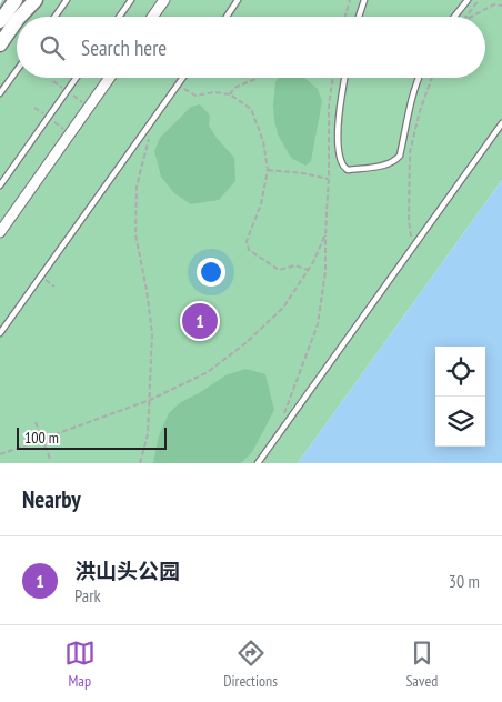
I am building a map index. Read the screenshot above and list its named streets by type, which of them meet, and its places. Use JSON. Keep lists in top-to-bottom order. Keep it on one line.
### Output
{"scale_bar":"100 m","page":{"search":"Search here","pins":"1","scale":"100 m","heading":"Nearby","list":[{"mark":"1","name":"洪山头公园","note":"Park","value":"30 m"}],"nav":["Map","Directions","Saved"]}}
